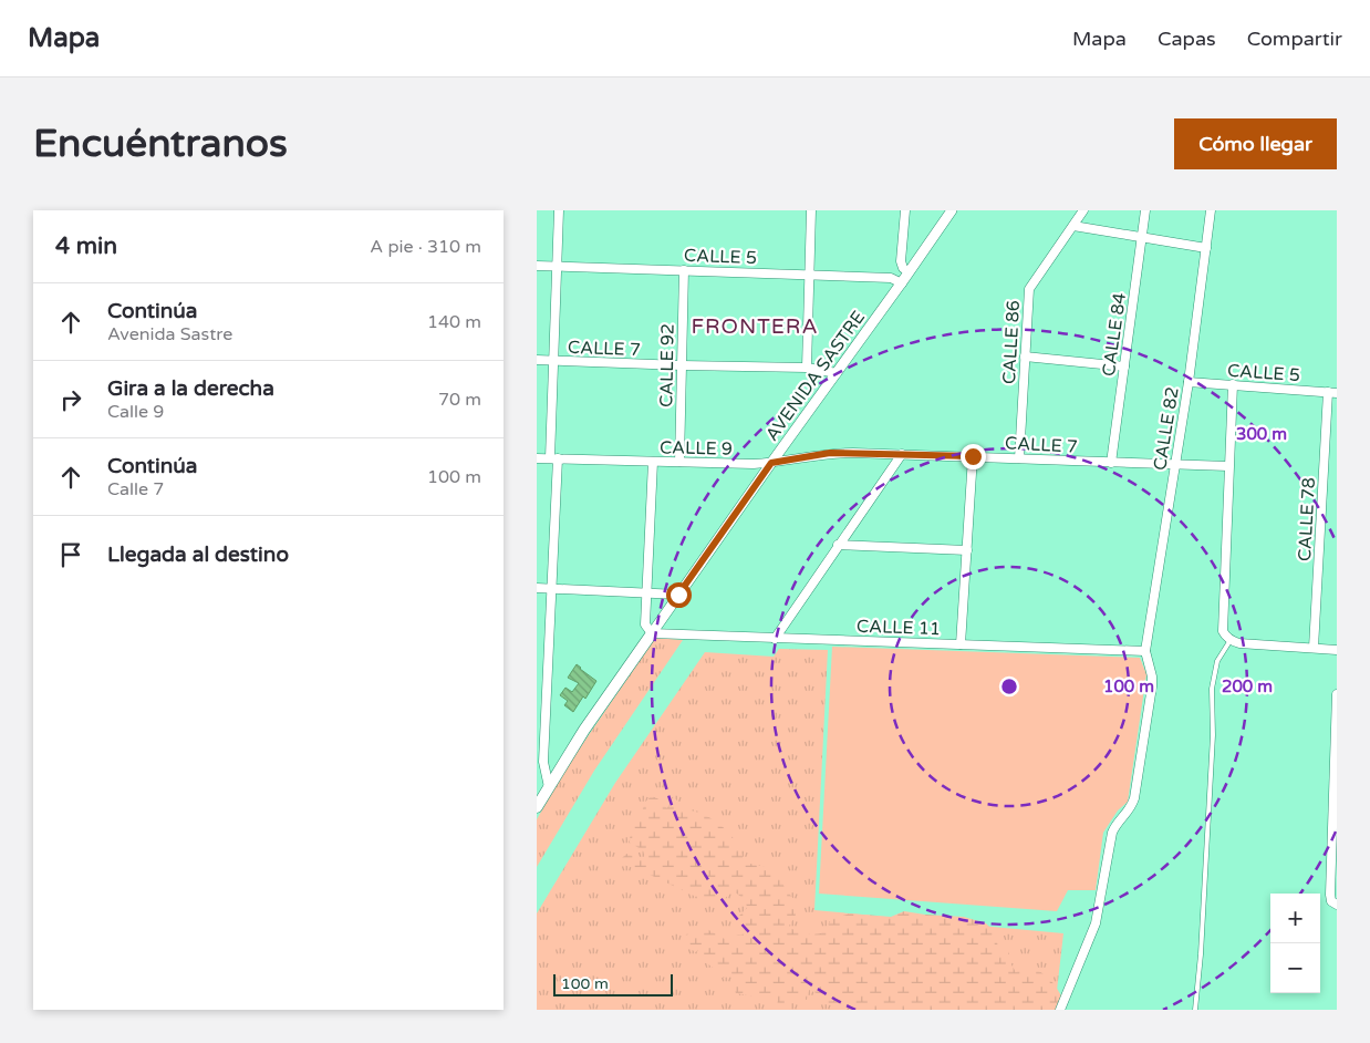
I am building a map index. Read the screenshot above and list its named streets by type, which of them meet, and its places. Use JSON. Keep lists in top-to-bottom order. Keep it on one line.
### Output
{"streets":{"main road":["AVENIDA SASTRE"],"street":["CALLE 5","CALLE 84","CALLE 86","CALLE 7","CALLE 92","CALLE 82","CALLE 9","CALLE 78","CALLE 11"]},"crossings":[["CALLE 5","CALLE 92"],["CALLE 5","AVENIDA SASTRE"],["CALLE 5","CALLE 82"],["CALLE 5","CALLE 78"],["CALLE 84","CALLE 7"],["CALLE 86","CALLE 7"],["CALLE 7","CALLE 92"],["CALLE 7","AVENIDA SASTRE"],["CALLE 7","CALLE 82"],["CALLE 7","CALLE 9"],["CALLE 92","CALLE 9"],["AVENIDA SASTRE","CALLE 9"],["AVENIDA SASTRE","CALLE 11"],["CALLE 82","CALLE 11"]],"districts":["FRONTERA"],"scale_bar":"100 m","page":{"header":"Mapa","nav":["Mapa","Capas","Compartir"],"buttons":"Cómo llegar","title":"Encuéntranos","heading":["4 min","A pie · 310 m"],"list":[["Continúa","Avenida Sastre","140 m"],["Gira a la derecha","Calle 9","70 m"],["Continúa","Calle 7","100 m"],"Llegada al destino"],"map_buttons":["+","−"],"scale":"100 m"},"rings":["300 m","100 m","200 m"]}
